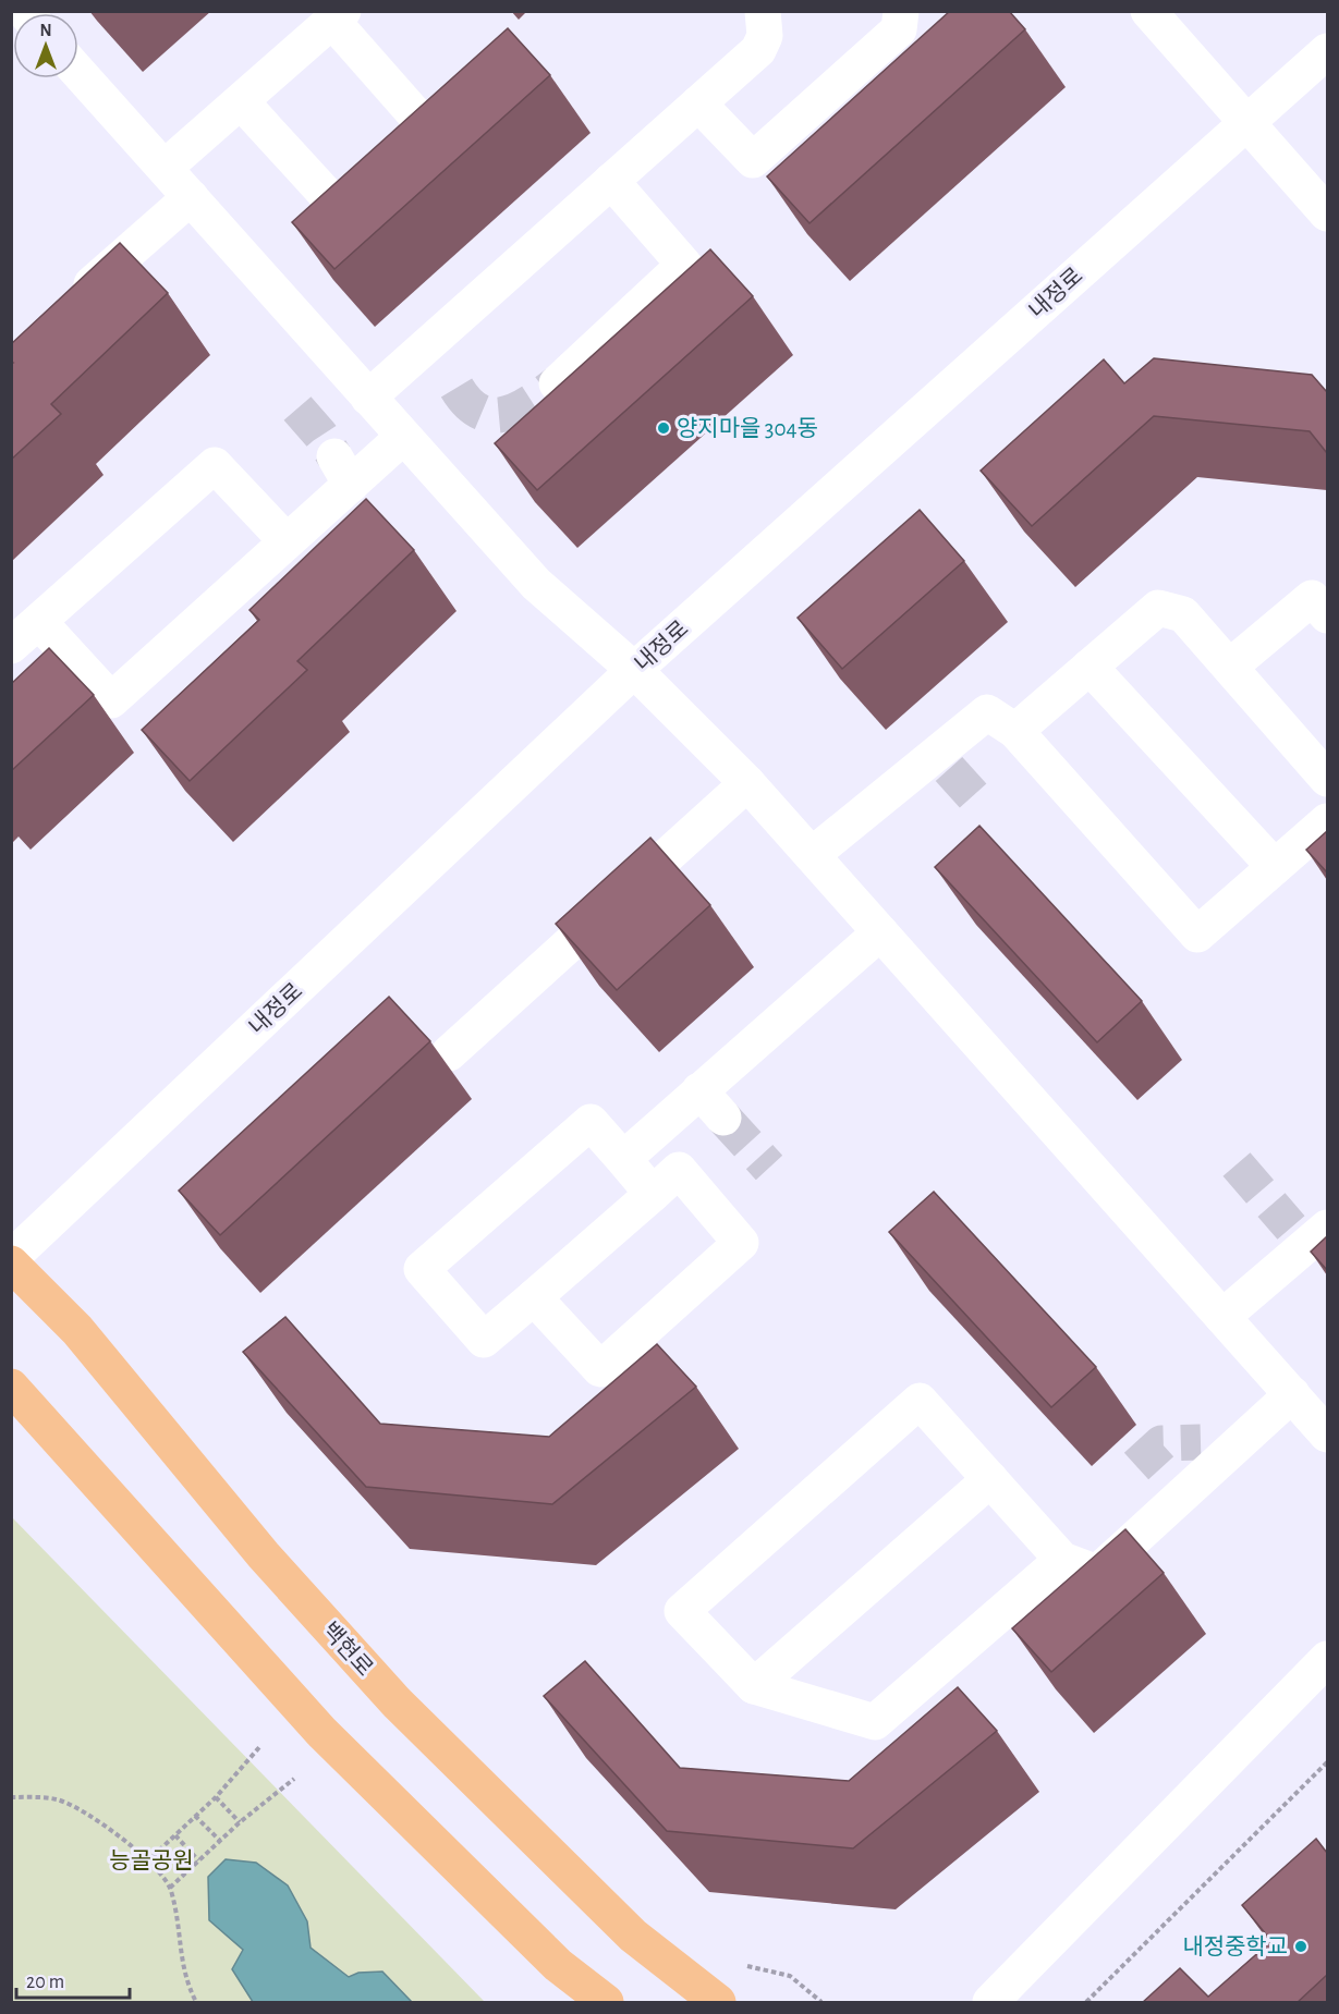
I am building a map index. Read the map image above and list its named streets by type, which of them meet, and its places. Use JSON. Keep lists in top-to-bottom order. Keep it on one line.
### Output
{"streets":{"main road":["백현로"],"street":["내정로"]},"parks":["능골공원"],"places":["양지마을 304동","내정중학교"],"scale_bar":"20 m","north":"top"}
